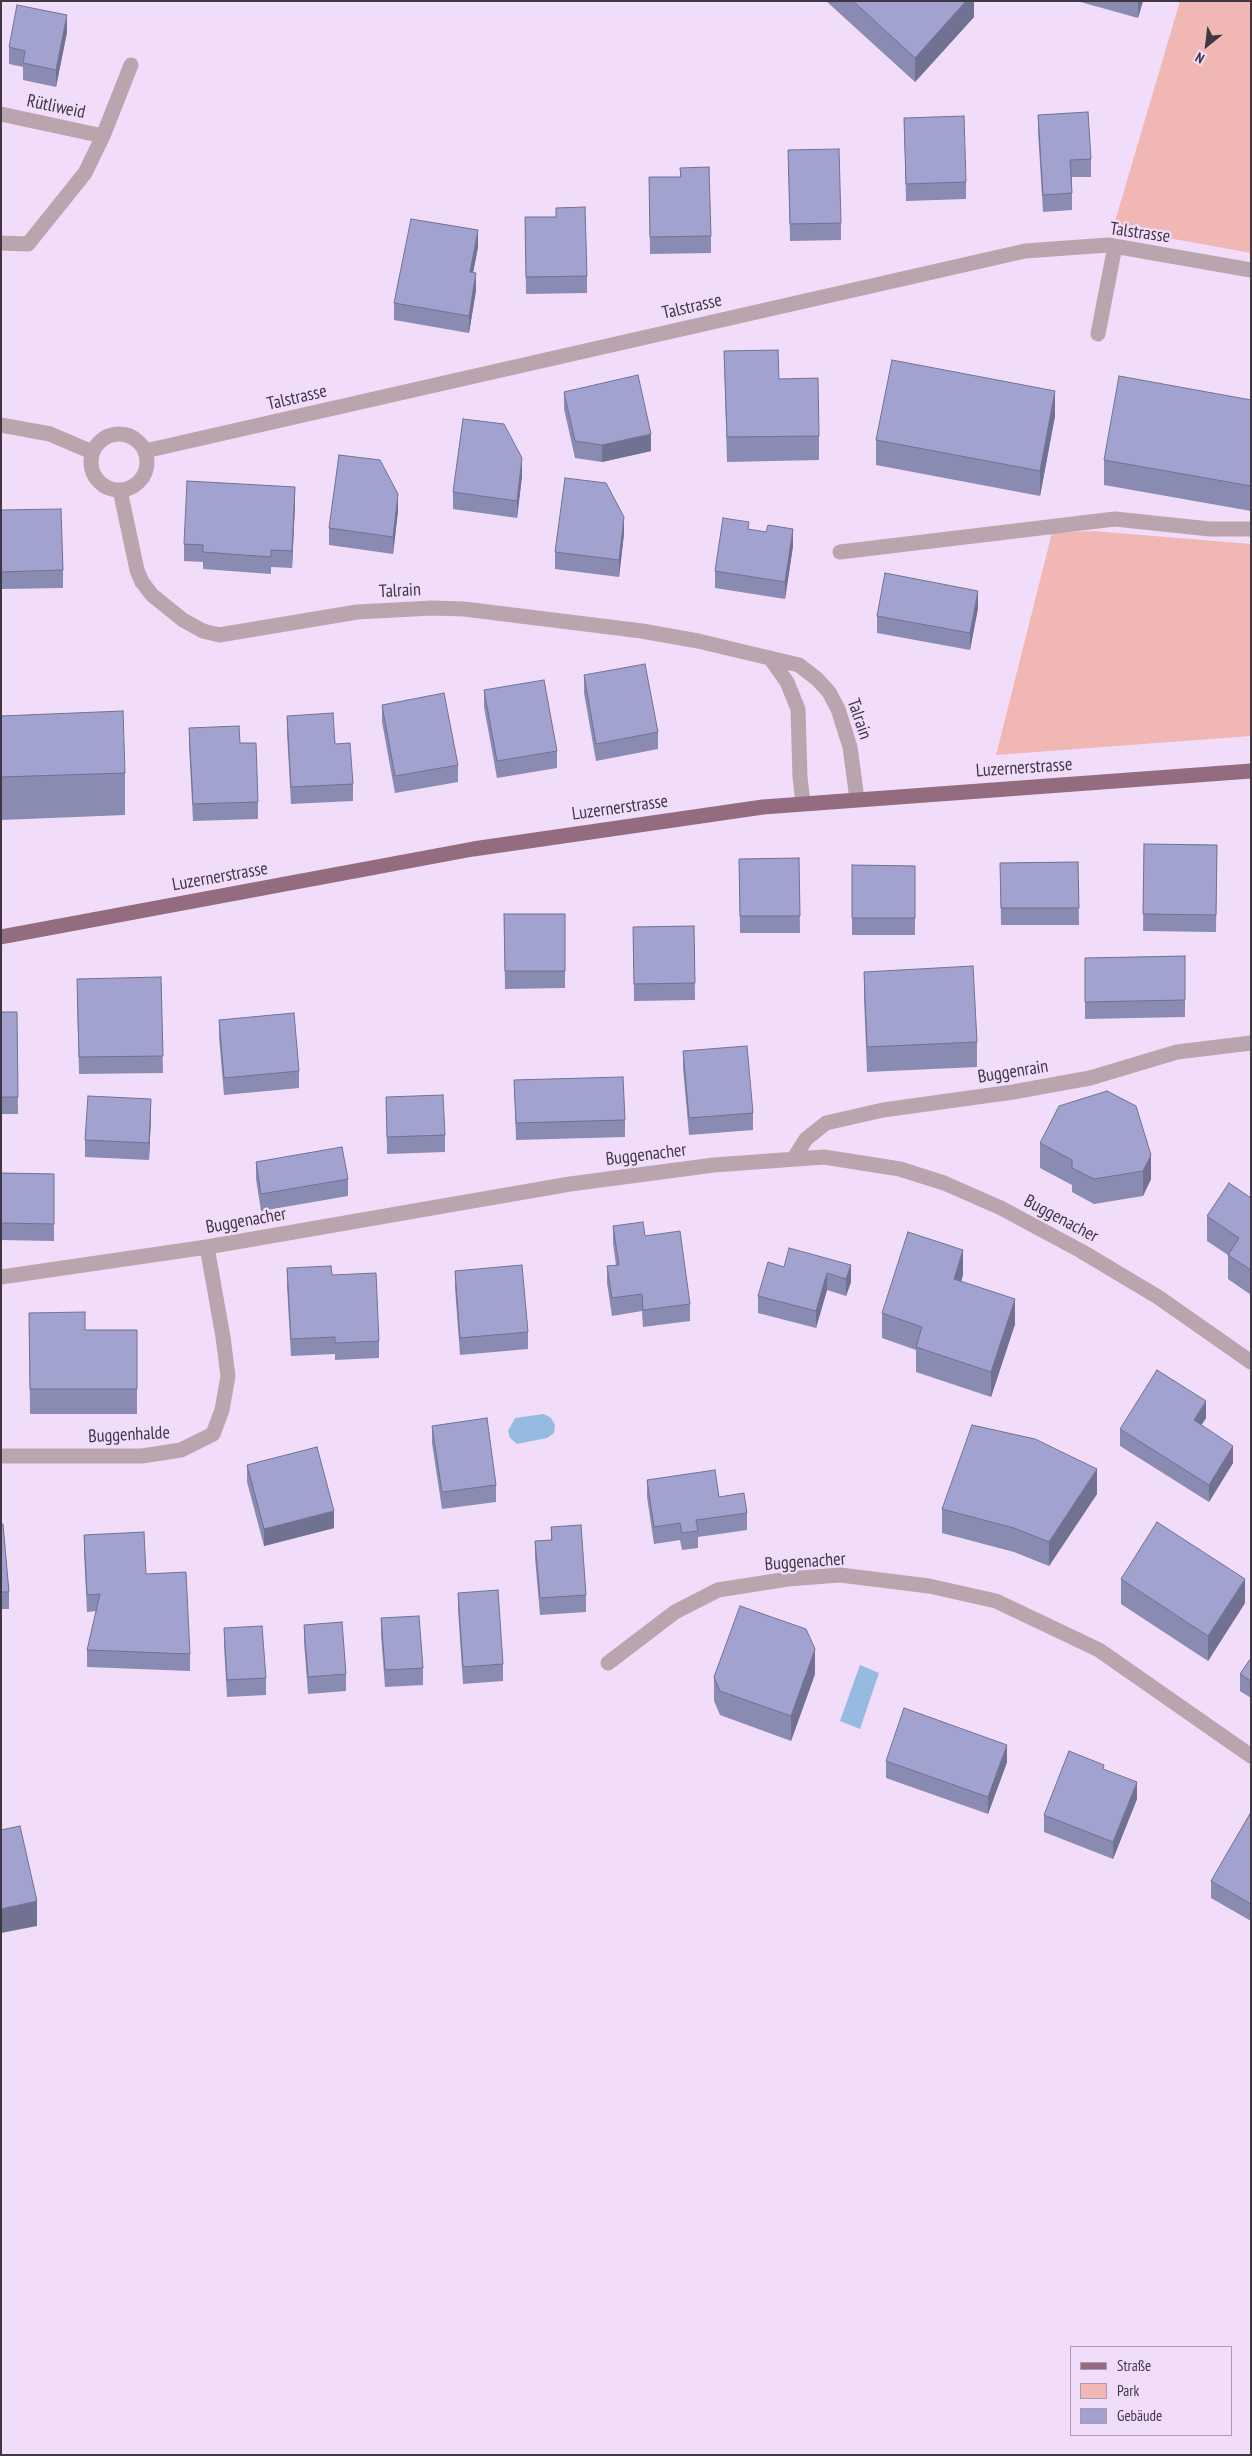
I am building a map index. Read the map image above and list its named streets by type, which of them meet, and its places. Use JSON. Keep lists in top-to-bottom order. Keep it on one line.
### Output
{"streets":{"main road":["Luzernerstrasse"],"street":["Rütliweid","Talstrasse","Talrain","Buggenrain","Buggenacher","Buggenhalde"]},"crossings":[["Talstrasse","Talrain"],["Talrain","Luzernerstrasse"],["Buggenrain","Buggenacher"],["Buggenacher","Buggenhalde"]],"legend":["Straße","Park","Gebäude"],"north":"bottom left"}
